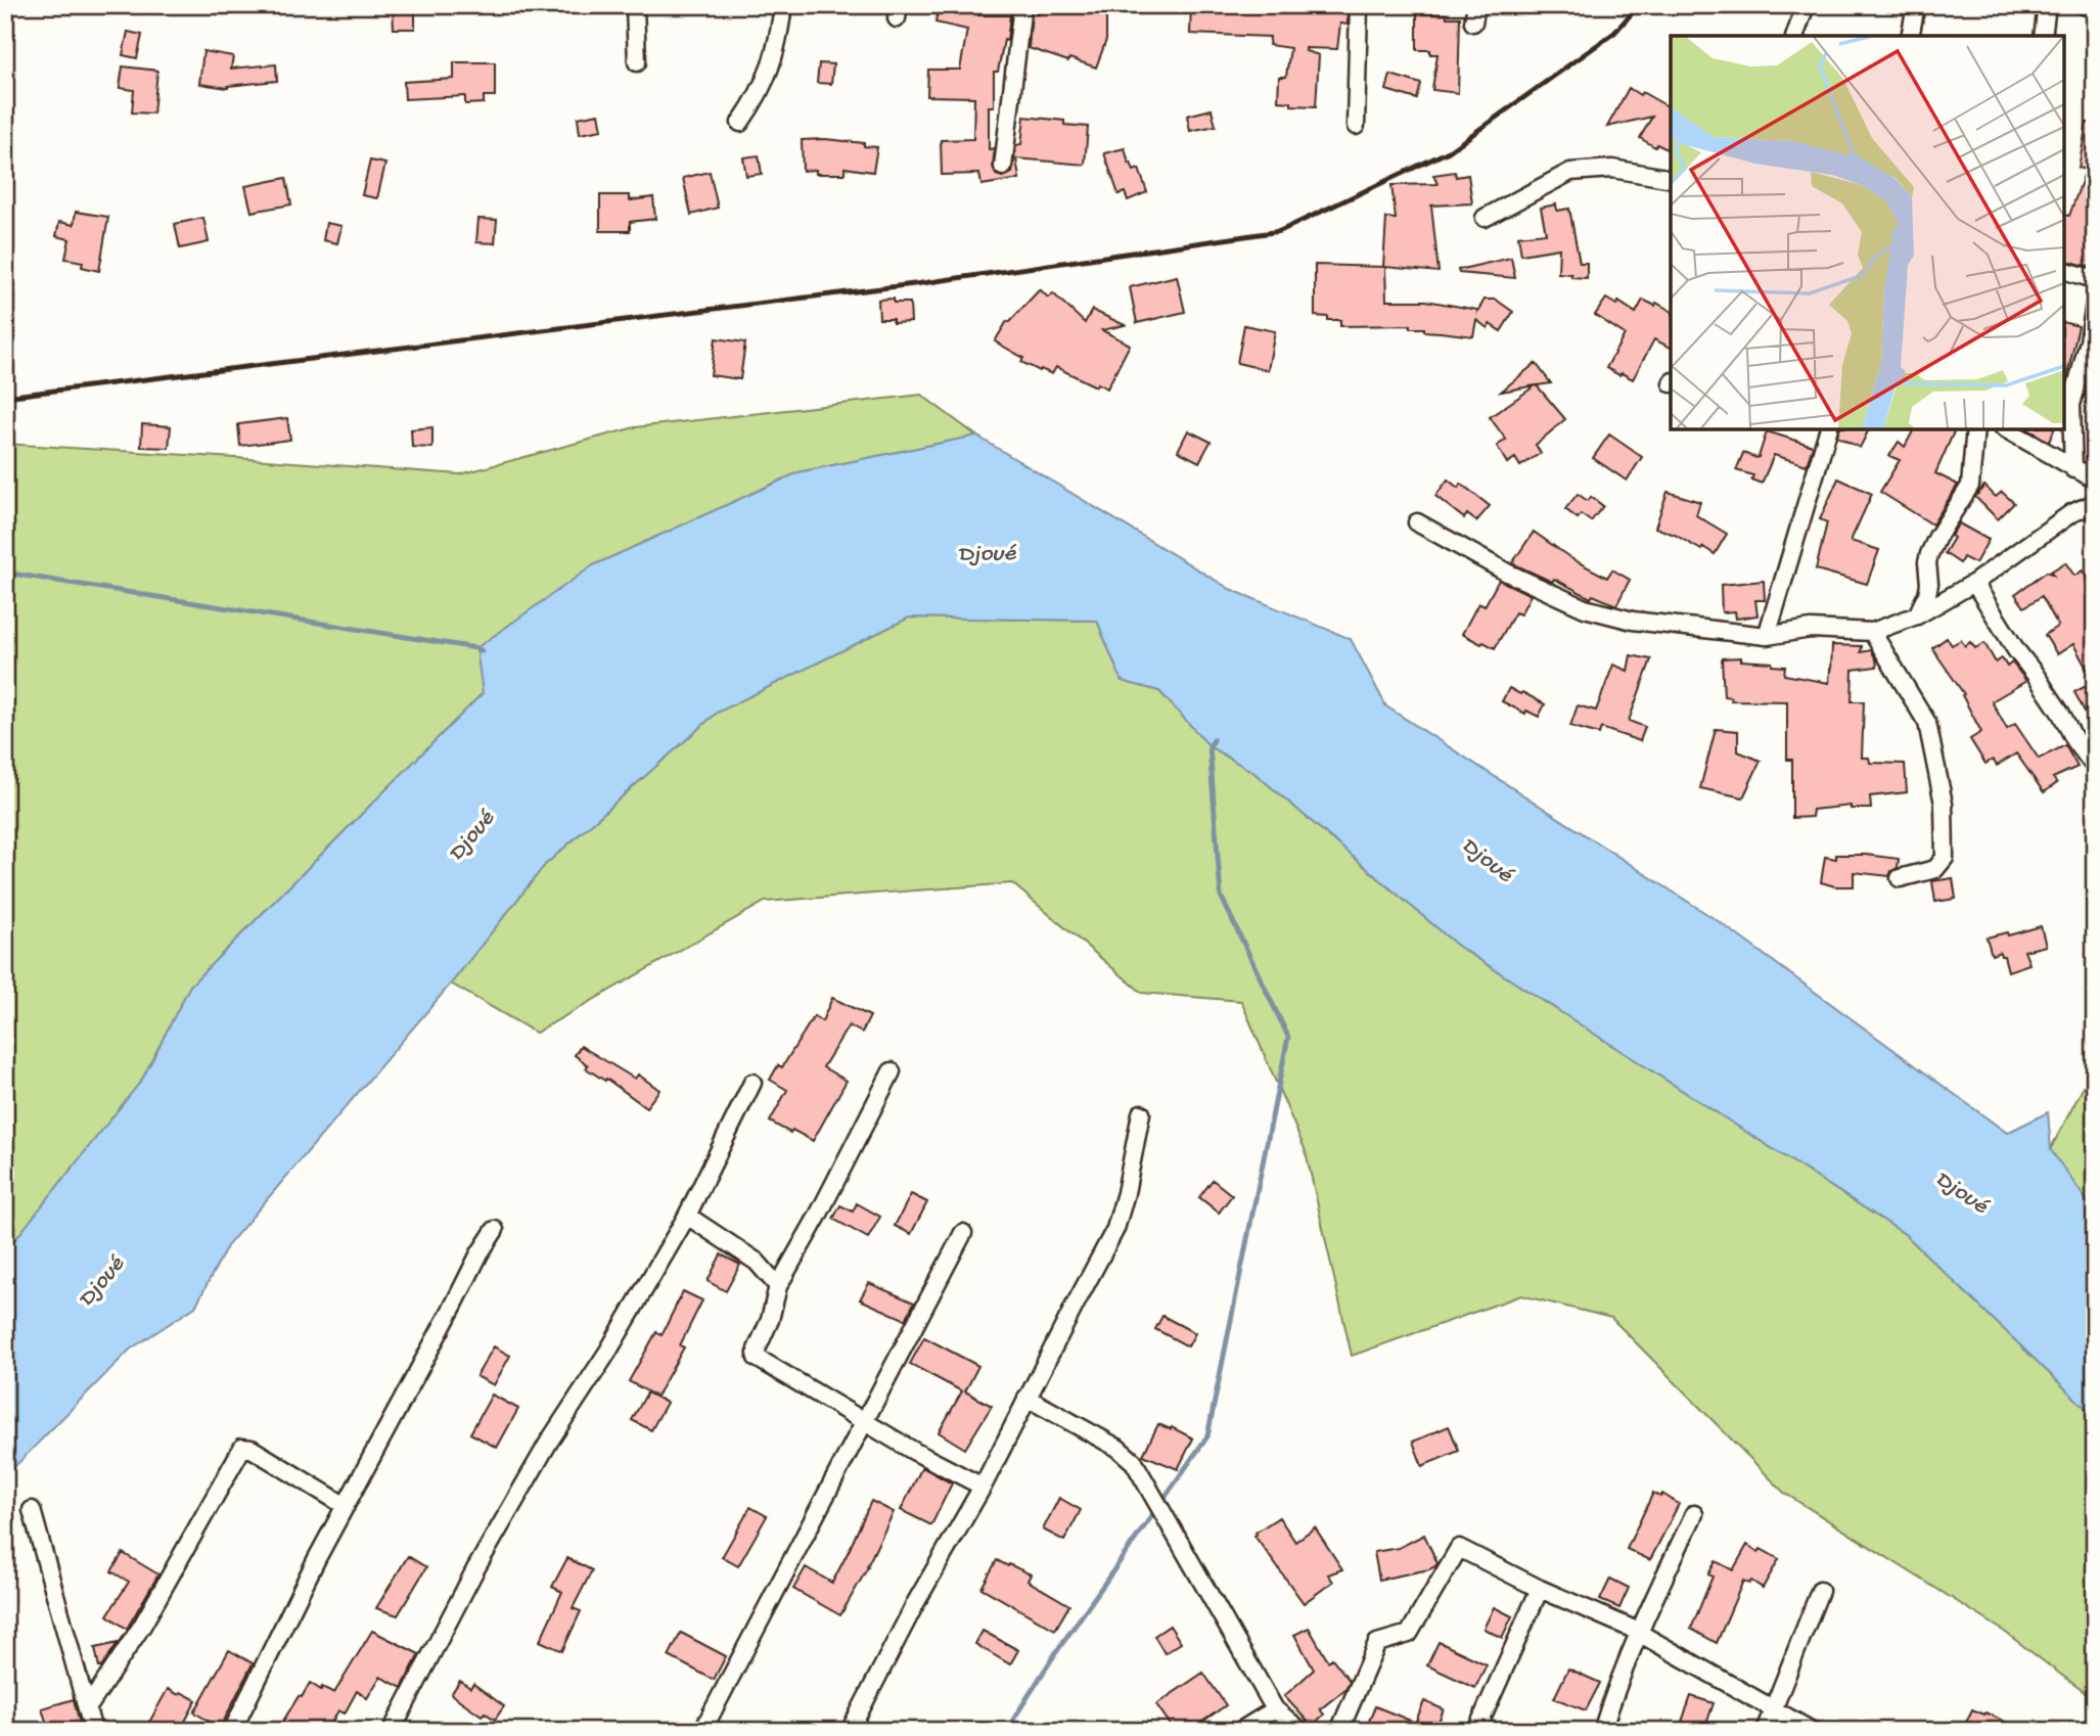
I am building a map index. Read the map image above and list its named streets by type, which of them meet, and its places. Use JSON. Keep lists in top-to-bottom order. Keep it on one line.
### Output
{"water":["Djoué"]}
